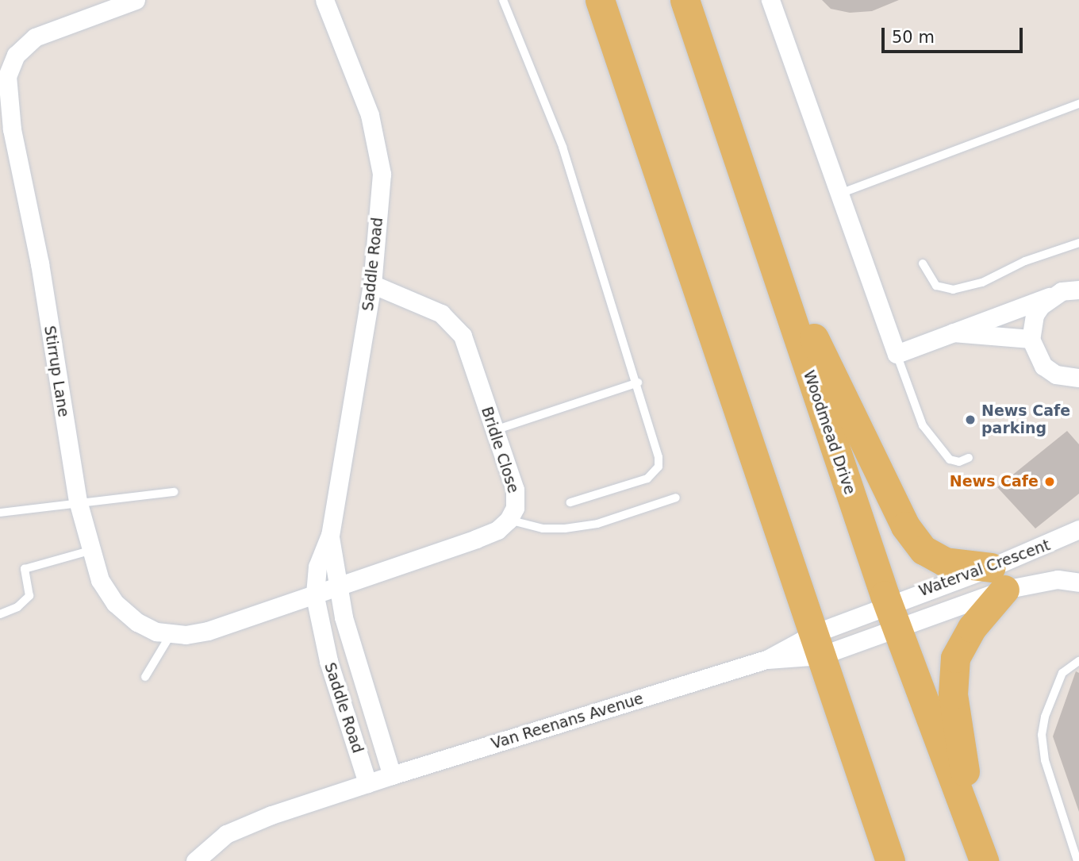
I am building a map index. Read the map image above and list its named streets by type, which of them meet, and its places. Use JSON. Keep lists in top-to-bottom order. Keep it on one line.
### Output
{"streets":{"main road":["Woodmead Drive"],"street":["Saddle Road","Stirrup Lane","Bridle Close","Waterval Crescent","Van Reenans Avenue"]},"crossings":[["Saddle Road","Stirrup Lane"],["Saddle Road","Bridle Close"],["Saddle Road","Van Reenans Avenue"],["Woodmead Drive","Waterval Crescent"],["Woodmead Drive","Van Reenans Avenue"],["Waterval Crescent","Van Reenans Avenue"]],"places":["News Cafe parking","News Cafe"],"scale_bar":"50 m"}
